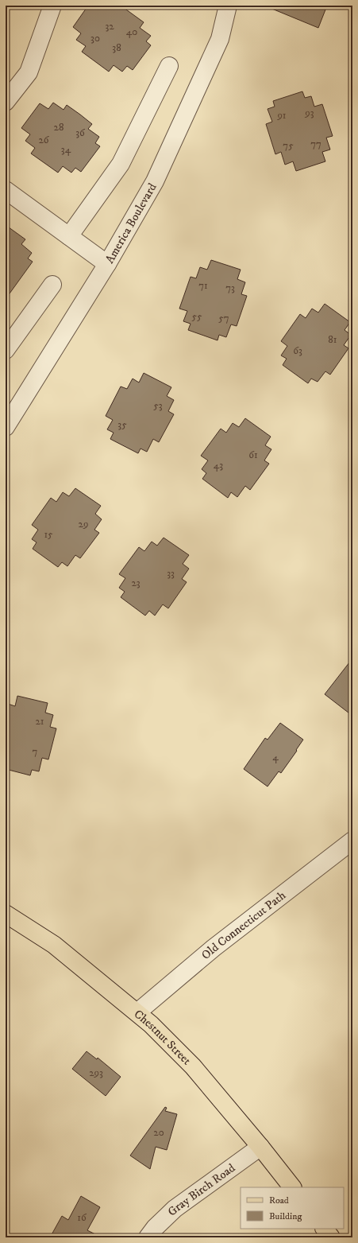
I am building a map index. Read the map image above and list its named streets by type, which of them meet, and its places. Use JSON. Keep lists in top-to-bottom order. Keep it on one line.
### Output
{"streets":{"main road":["Chestnut Street"],"street":["America Boulevard","Old Connecticut Path","Gray Birch Road"]},"crossings":[["Old Connecticut Path","Chestnut Street"],["Chestnut Street","Gray Birch Road"]],"house_numbers":["32","40","30","38","93","91","28","36","26","77","75","34","71","73","55","57","81","63","53","35","61","43","29","15","33","23","21","7","4","293","20","16"],"legend":["Road","Building"]}
